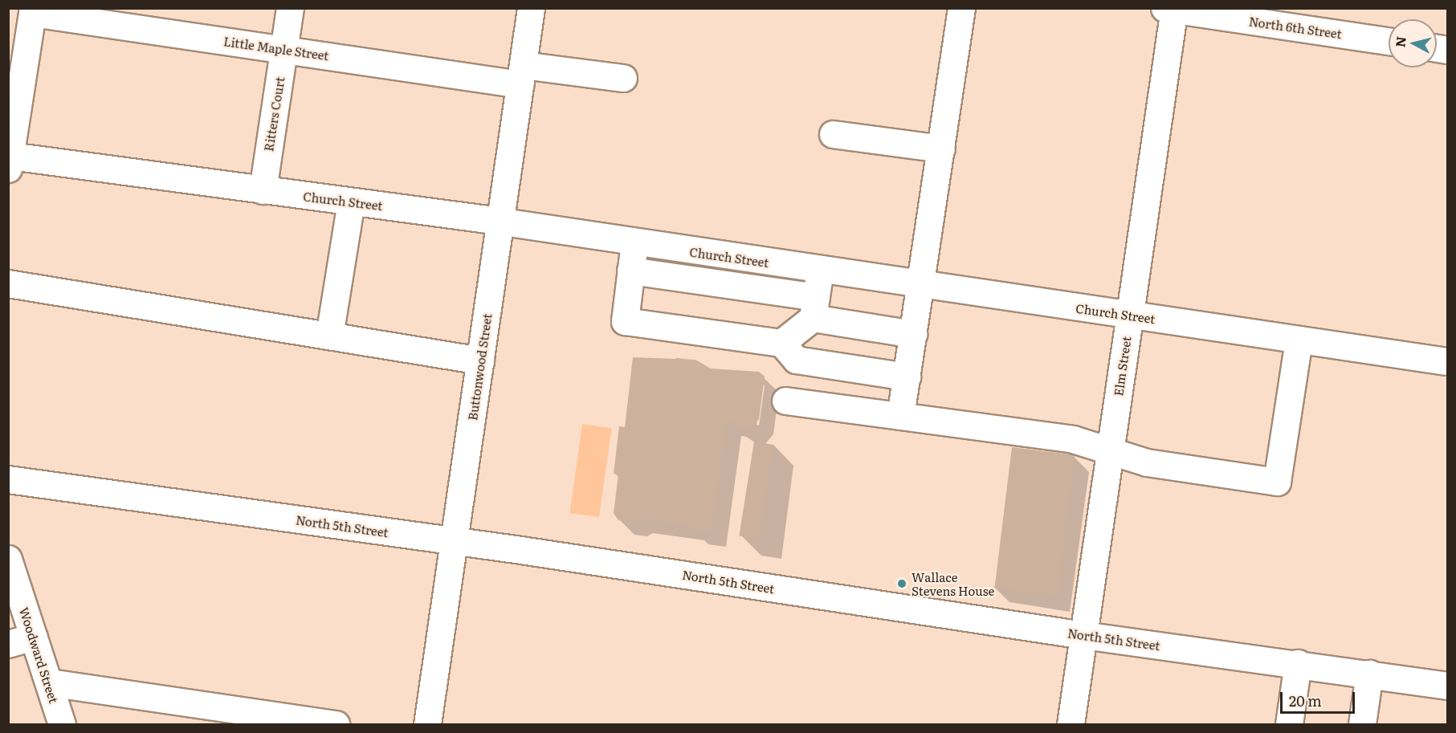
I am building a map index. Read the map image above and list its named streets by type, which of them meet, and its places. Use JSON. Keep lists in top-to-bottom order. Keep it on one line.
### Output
{"streets":{"street":["North 6th Street","Little Maple Street","Ritters Court","Church Street","Elm Street","Buttonwood Street","North 5th Street","Woodward Street"]},"crossings":[["North 6th Street","Elm Street"],["Little Maple Street","Ritters Court"],["Little Maple Street","Buttonwood Street"],["Ritters Court","Church Street"],["Church Street","Elm Street"],["Church Street","Buttonwood Street"],["Elm Street","North 5th Street"],["Buttonwood Street","North 5th Street"]],"places":["Wallace Stevens House"],"scale_bar":"20 m","north":"left"}
